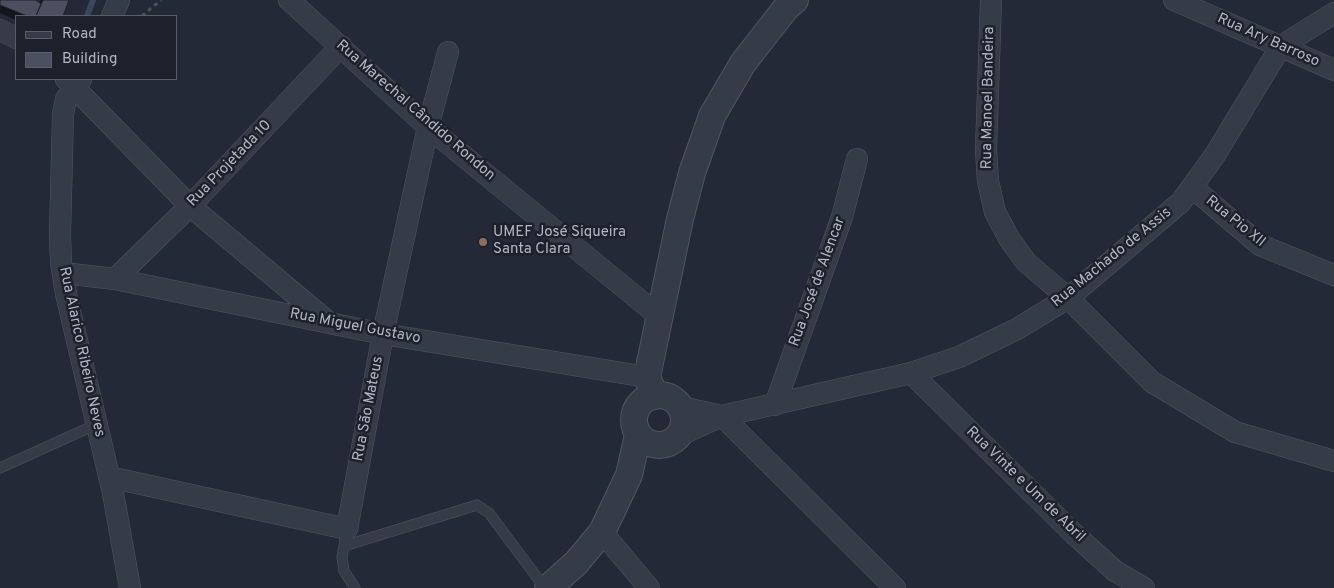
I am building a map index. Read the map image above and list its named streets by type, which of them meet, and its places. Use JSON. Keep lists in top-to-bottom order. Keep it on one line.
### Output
{"streets":{"street":["Rua Ary Barroso","Rua Manoel Bandeira","Rua Marechal Cândido Rondon","Rua Projetada 10","Rua Pio XII","Rua Machado de Assis","Rua José de Alencar","Rua Miguel Gustavo","Rua Alarico Ribeiro Neves","Rua São Mateus","Rua Vinte e Um de Abril"]},"crossings":[["Rua Ary Barroso","Rua Machado de Assis"],["Rua Manoel Bandeira","Rua Machado de Assis"],["Rua Marechal Cândido Rondon","Rua Projetada 10"],["Rua Marechal Cândido Rondon","Rua São Mateus"],["Rua Projetada 10","Rua Miguel Gustavo"],["Rua Pio XII","Rua Machado de Assis"],["Rua Machado de Assis","Rua José de Alencar"],["Rua Machado de Assis","Rua Miguel Gustavo"],["Rua Machado de Assis","Rua Vinte e Um de Abril"],["Rua Miguel Gustavo","Rua Alarico Ribeiro Neves"],["Rua Miguel Gustavo","Rua São Mateus"]],"places":["UMEF José Siqueira Santa Clara"],"legend":["Road","Building"]}
